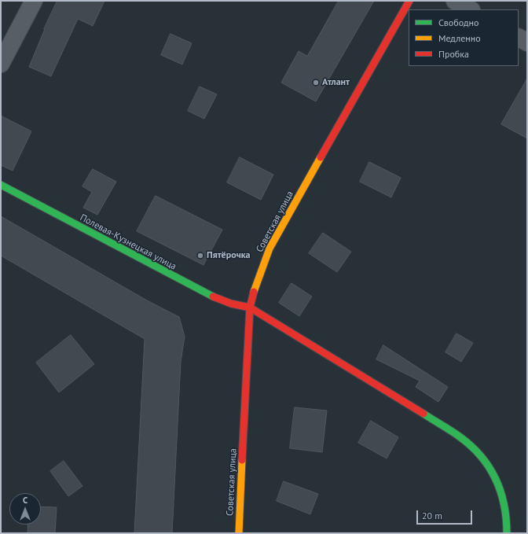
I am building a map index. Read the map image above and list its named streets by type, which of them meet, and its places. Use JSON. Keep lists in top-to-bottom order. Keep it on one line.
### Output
{"streets":{"main road":["Советская улица","Полевая-Кузнецкая улица"]},"crossings":[["Советская улица","Полевая-Кузнецкая улица"]],"places":["Атлант","Пятёрочка"],"legend":["Свободно","Медленно","Пробка"],"scale_bar":"20 m","north":"top"}
